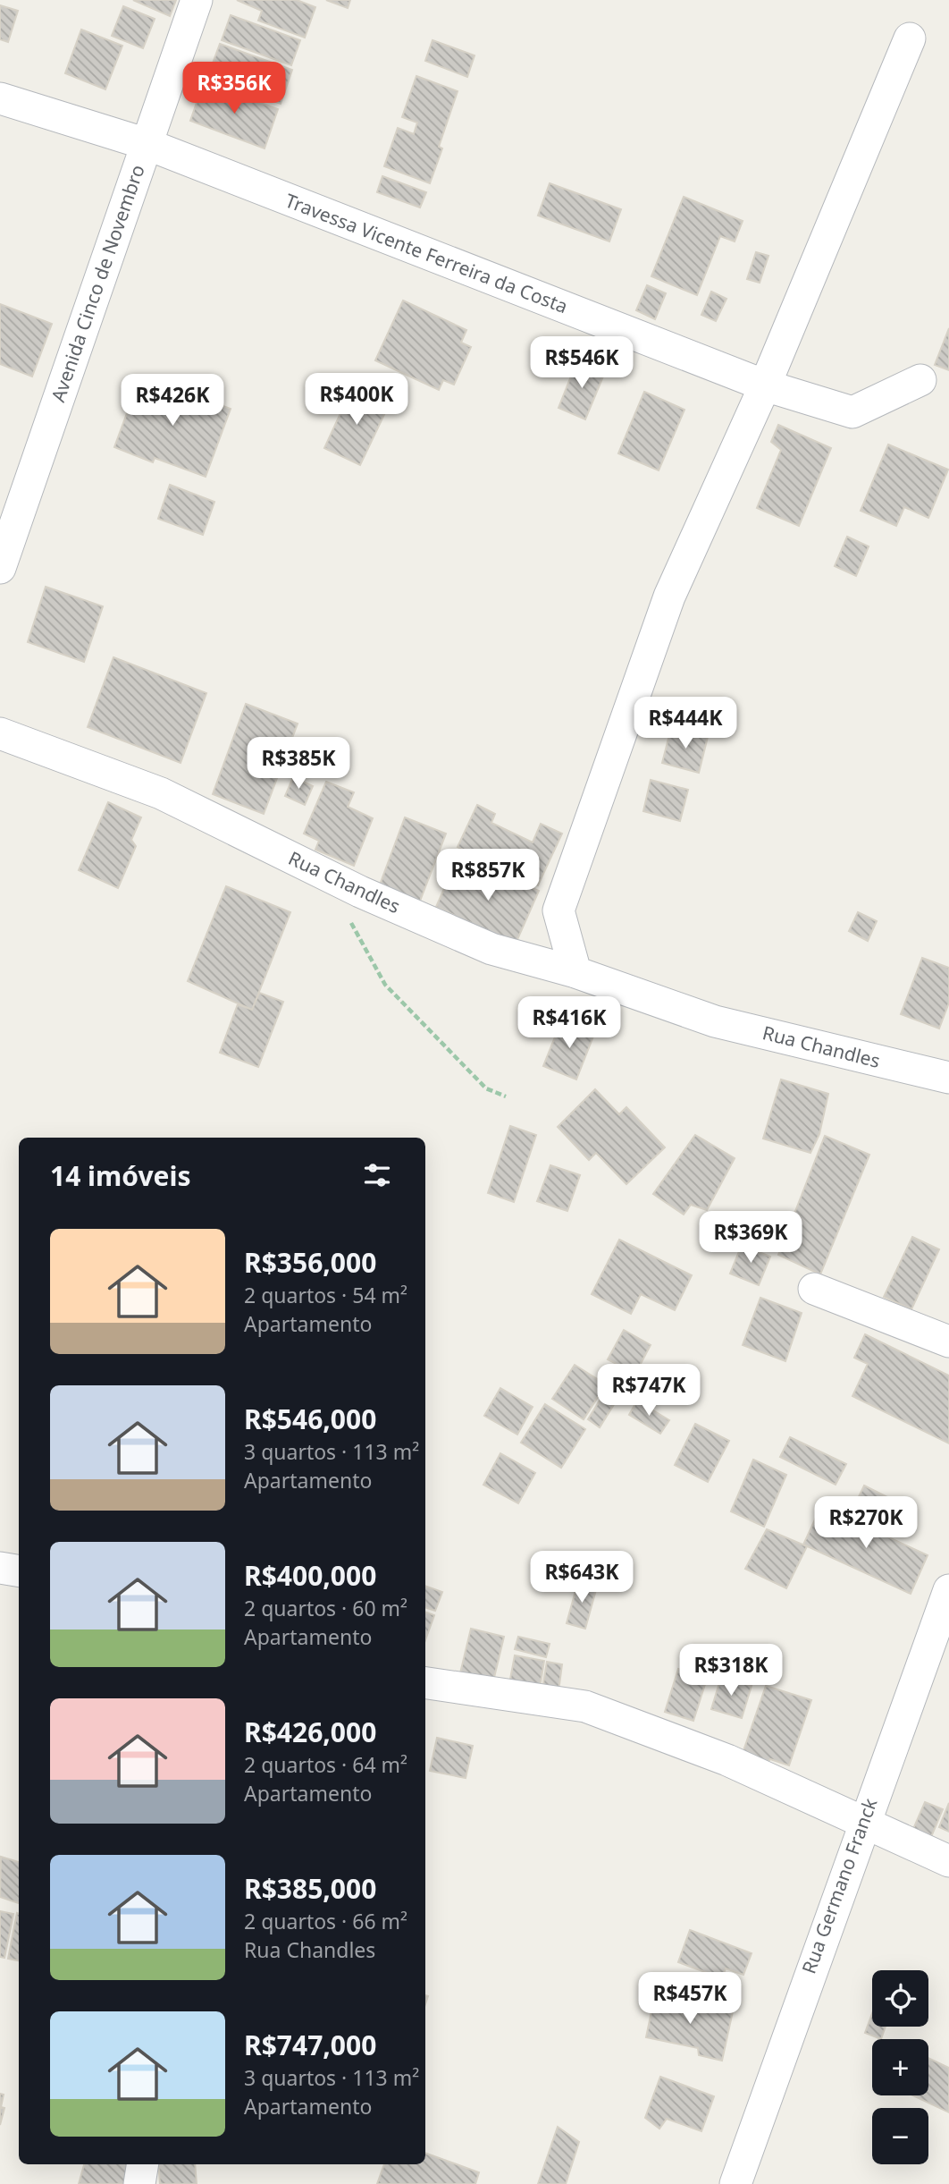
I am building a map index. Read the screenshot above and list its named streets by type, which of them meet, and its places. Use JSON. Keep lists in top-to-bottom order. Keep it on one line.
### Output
{"streets":{"street":["Travessa Vicente Ferreira da Costa","Avenida Cinco de Novembro","Rua Chandles","Rua Germano Franck"]},"crossings":[["Travessa Vicente Ferreira da Costa","Avenida Cinco de Novembro"]],"page":{"price":["R$356K","R$546K","R$400K","R$426K","R$444K","R$385K","R$857K","R$416K","R$369K","R$747K","R$270K","R$643K","R$318K","R$457K"],"heading":"14 imóveis","list":[{"name":"R$356,000","note":"2 quartos · 54 m² · Apartamento"},{"name":"R$546,000","note":"3 quartos · 113 m² · Apartamento"},{"name":"R$400,000","note":"2 quartos · 60 m² · Apartamento"},{"name":"R$426,000","note":"2 quartos · 64 m² · Apartamento"},{"name":"R$385,000","note":"2 quartos · 66 m² · Rua Chandles"},{"name":"R$747,000","note":"3 quartos · 113 m² · Apartamento"}],"map_buttons":["+","−"]}}
